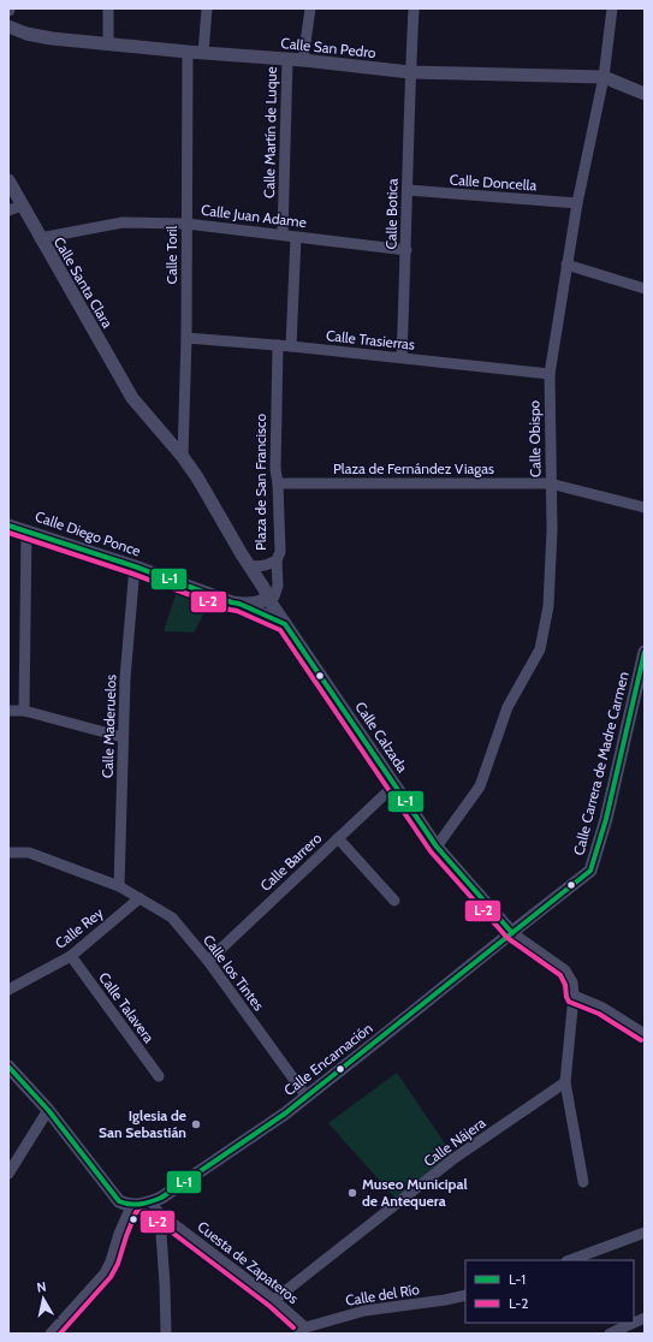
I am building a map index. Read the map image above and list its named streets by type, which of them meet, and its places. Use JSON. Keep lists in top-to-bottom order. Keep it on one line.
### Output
{"streets":{"street":["Calle San Pedro","Calle Martín de Luque","Calle Doncella","Calle Botica","Calle Juan Adame","Calle Toril","Calle Santa Clara","Calle Trasierras","Calle Obispo","Plaza de Fernández Viagas","Plaza de San Francisco","Calle Diego Ponce","Calle Maderuelos","Calle Calzada","Calle Carrera de Madre Carmen","Calle Barrero","Calle Rey","Calle los Tintes","Calle Talavera","Calle Encarnación","Calle Nájera","Cuesta de Zapateros","Calle del Río"]},"crossings":[["Calle San Pedro","Calle Martín de Luque"],["Calle San Pedro","Calle Botica"],["Calle San Pedro","Calle Toril"],["Calle San Pedro","Calle Obispo"],["Calle Martín de Luque","Calle Juan Adame"],["Calle Doncella","Calle Botica"],["Calle Doncella","Calle Obispo"],["Calle Botica","Calle Juan Adame"],["Calle Botica","Calle Trasierras"],["Calle Juan Adame","Calle Toril"],["Calle Juan Adame","Calle Santa Clara"],["Calle Toril","Calle Trasierras"],["Calle Toril","Plaza de San Francisco"],["Calle Santa Clara","Plaza de San Francisco"],["Calle Trasierras","Calle Obispo"],["Calle Trasierras","Plaza de San Francisco"],["Calle Obispo","Plaza de Fernández Viagas"],["Calle Obispo","Calle Calzada"],["Plaza de Fernández Viagas","Plaza de San Francisco"],["Plaza de San Francisco","Calle Diego Ponce"],["Plaza de San Francisco","Calle Calzada"],["Calle Diego Ponce","Calle Maderuelos"],["Calle Diego Ponce","Calle Calzada"],["Calle Maderuelos","Calle los Tintes"],["Calle Calzada","Calle Carrera de Madre Carmen"],["Calle Calzada","Calle Barrero"],["Calle Calzada","Calle Encarnación"],["Calle Carrera de Madre Carmen","Calle Encarnación"],["Calle Barrero","Calle los Tintes"],["Calle Rey","Calle los Tintes"],["Calle Rey","Calle Talavera"],["Calle los Tintes","Calle Encarnación"],["Calle Encarnación","Cuesta de Zapateros"],["Calle Nájera","Cuesta de Zapateros"],["Cuesta de Zapateros","Calle del Río"]],"places":["Iglesia de San Sebastián","Museo Municipal de Antequera"],"lines":["transit line L-1","transit line L-2"],"legend":["L-1","L-2"],"north":"top"}
